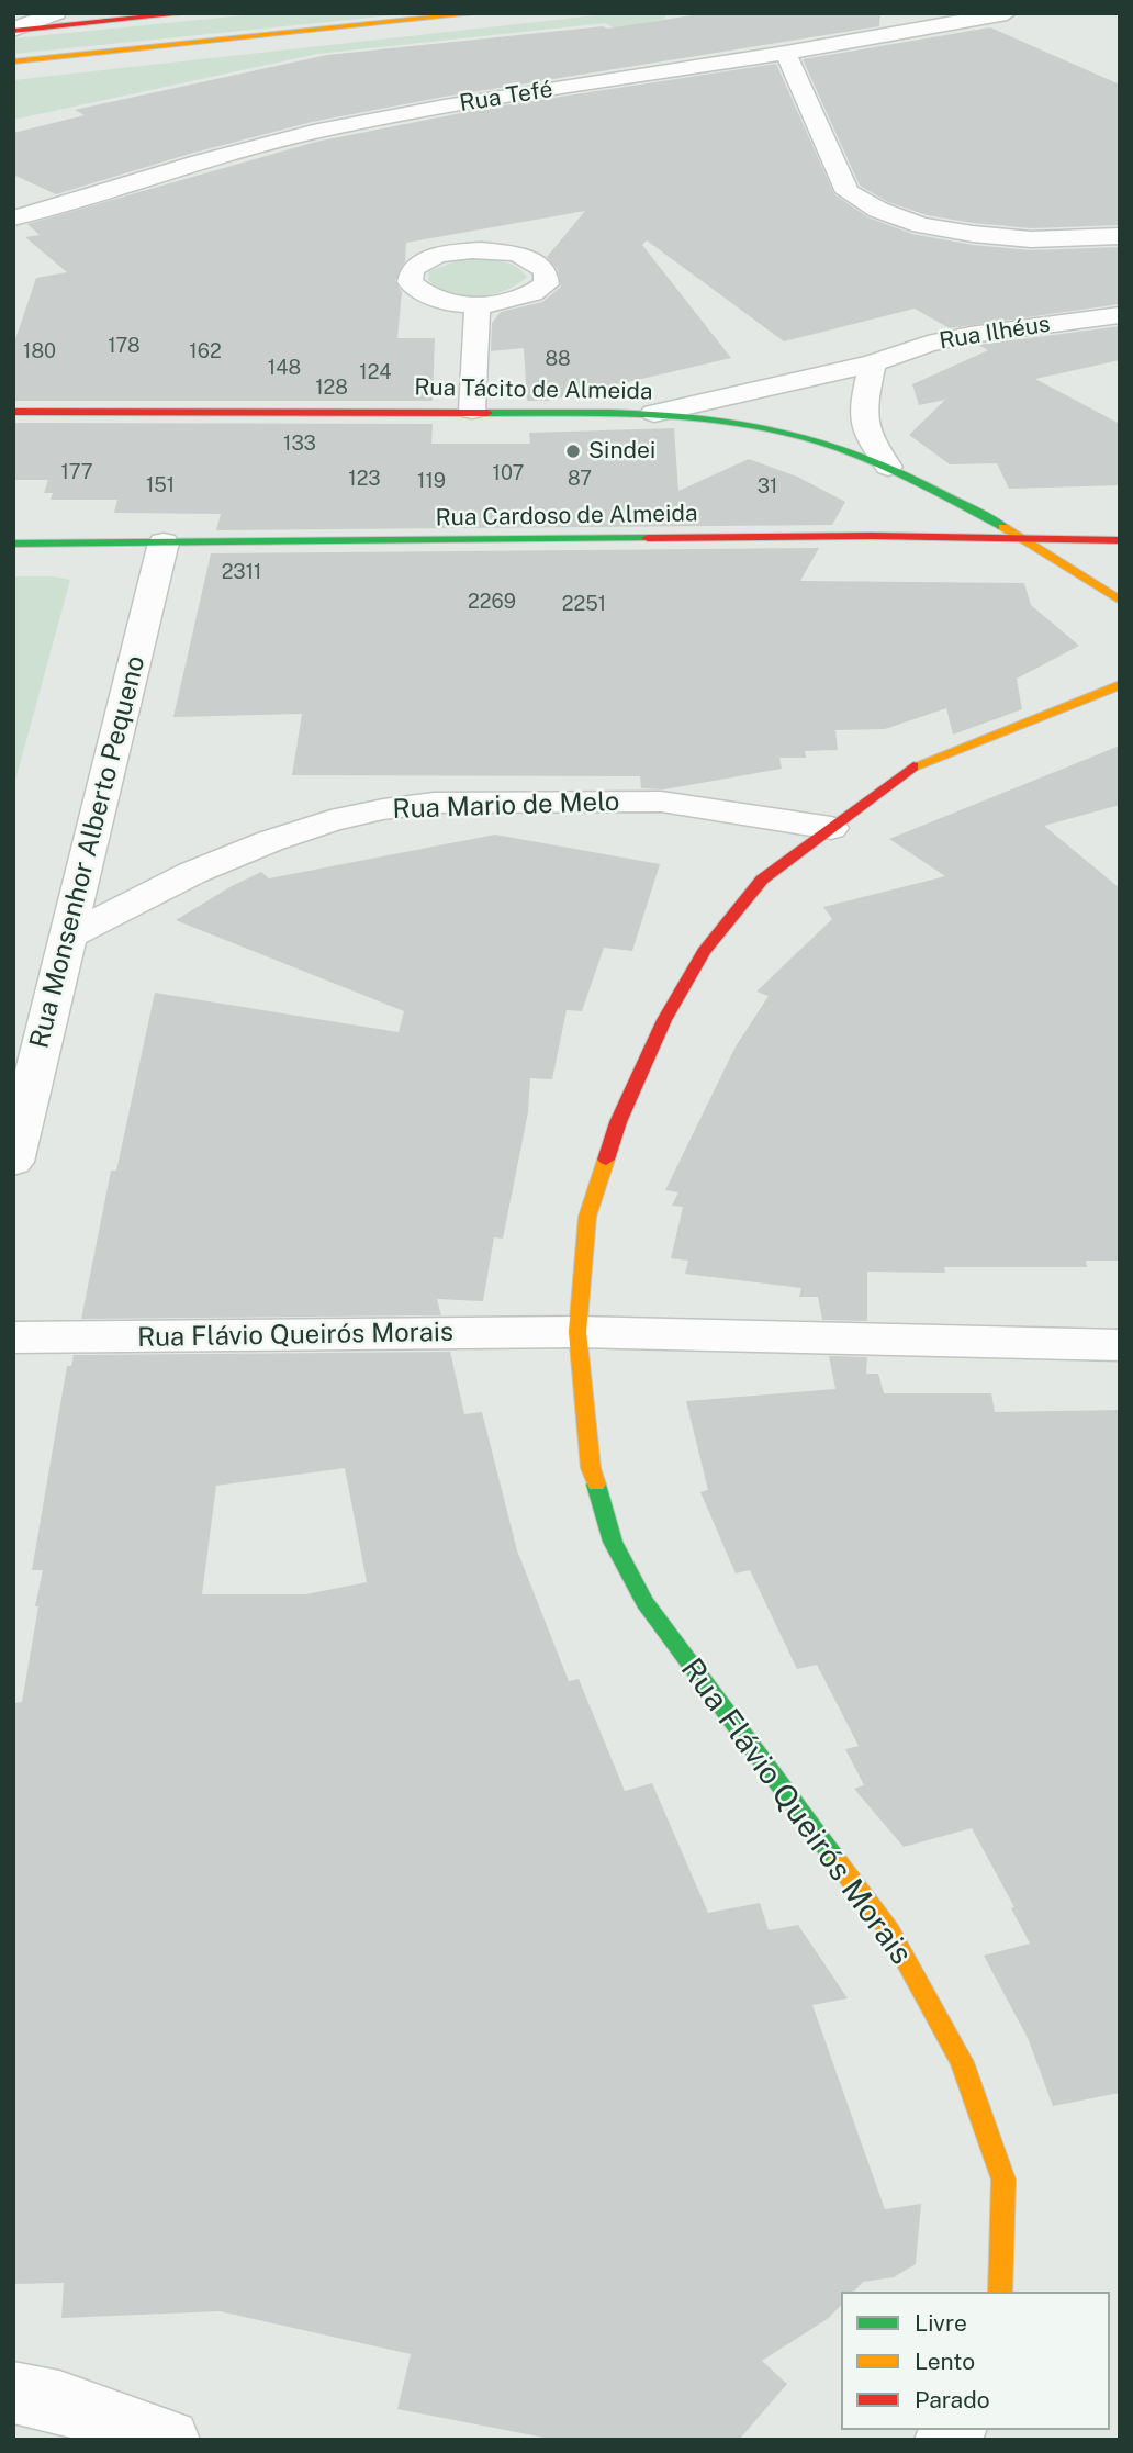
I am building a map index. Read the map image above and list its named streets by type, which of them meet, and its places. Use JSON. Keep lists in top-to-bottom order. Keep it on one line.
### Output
{"streets":{"main road":["Rua Tácito de Almeida","Rua Cardoso de Almeida","Rua Flávio Queirós Morais"],"street":["Rua Tefé","Rua Ilhéus","Rua Mario de Melo","Rua Monsenhor Alberto Pequeno"]},"crossings":[["Rua Ilhéus","Rua Tácito de Almeida"],["Rua Tácito de Almeida","Rua Cardoso de Almeida"],["Rua Cardoso de Almeida","Rua Monsenhor Alberto Pequeno"],["Rua Mario de Melo","Rua Monsenhor Alberto Pequeno"],["Rua Mario de Melo","Rua Flávio Queirós Morais"]],"places":["Sindei"],"house_numbers":["178","180","162","88","148","124","128","133","177","107","123","87","119","151","31","2311","2269","2251"],"legend":["Livre","Lento","Parado"]}
